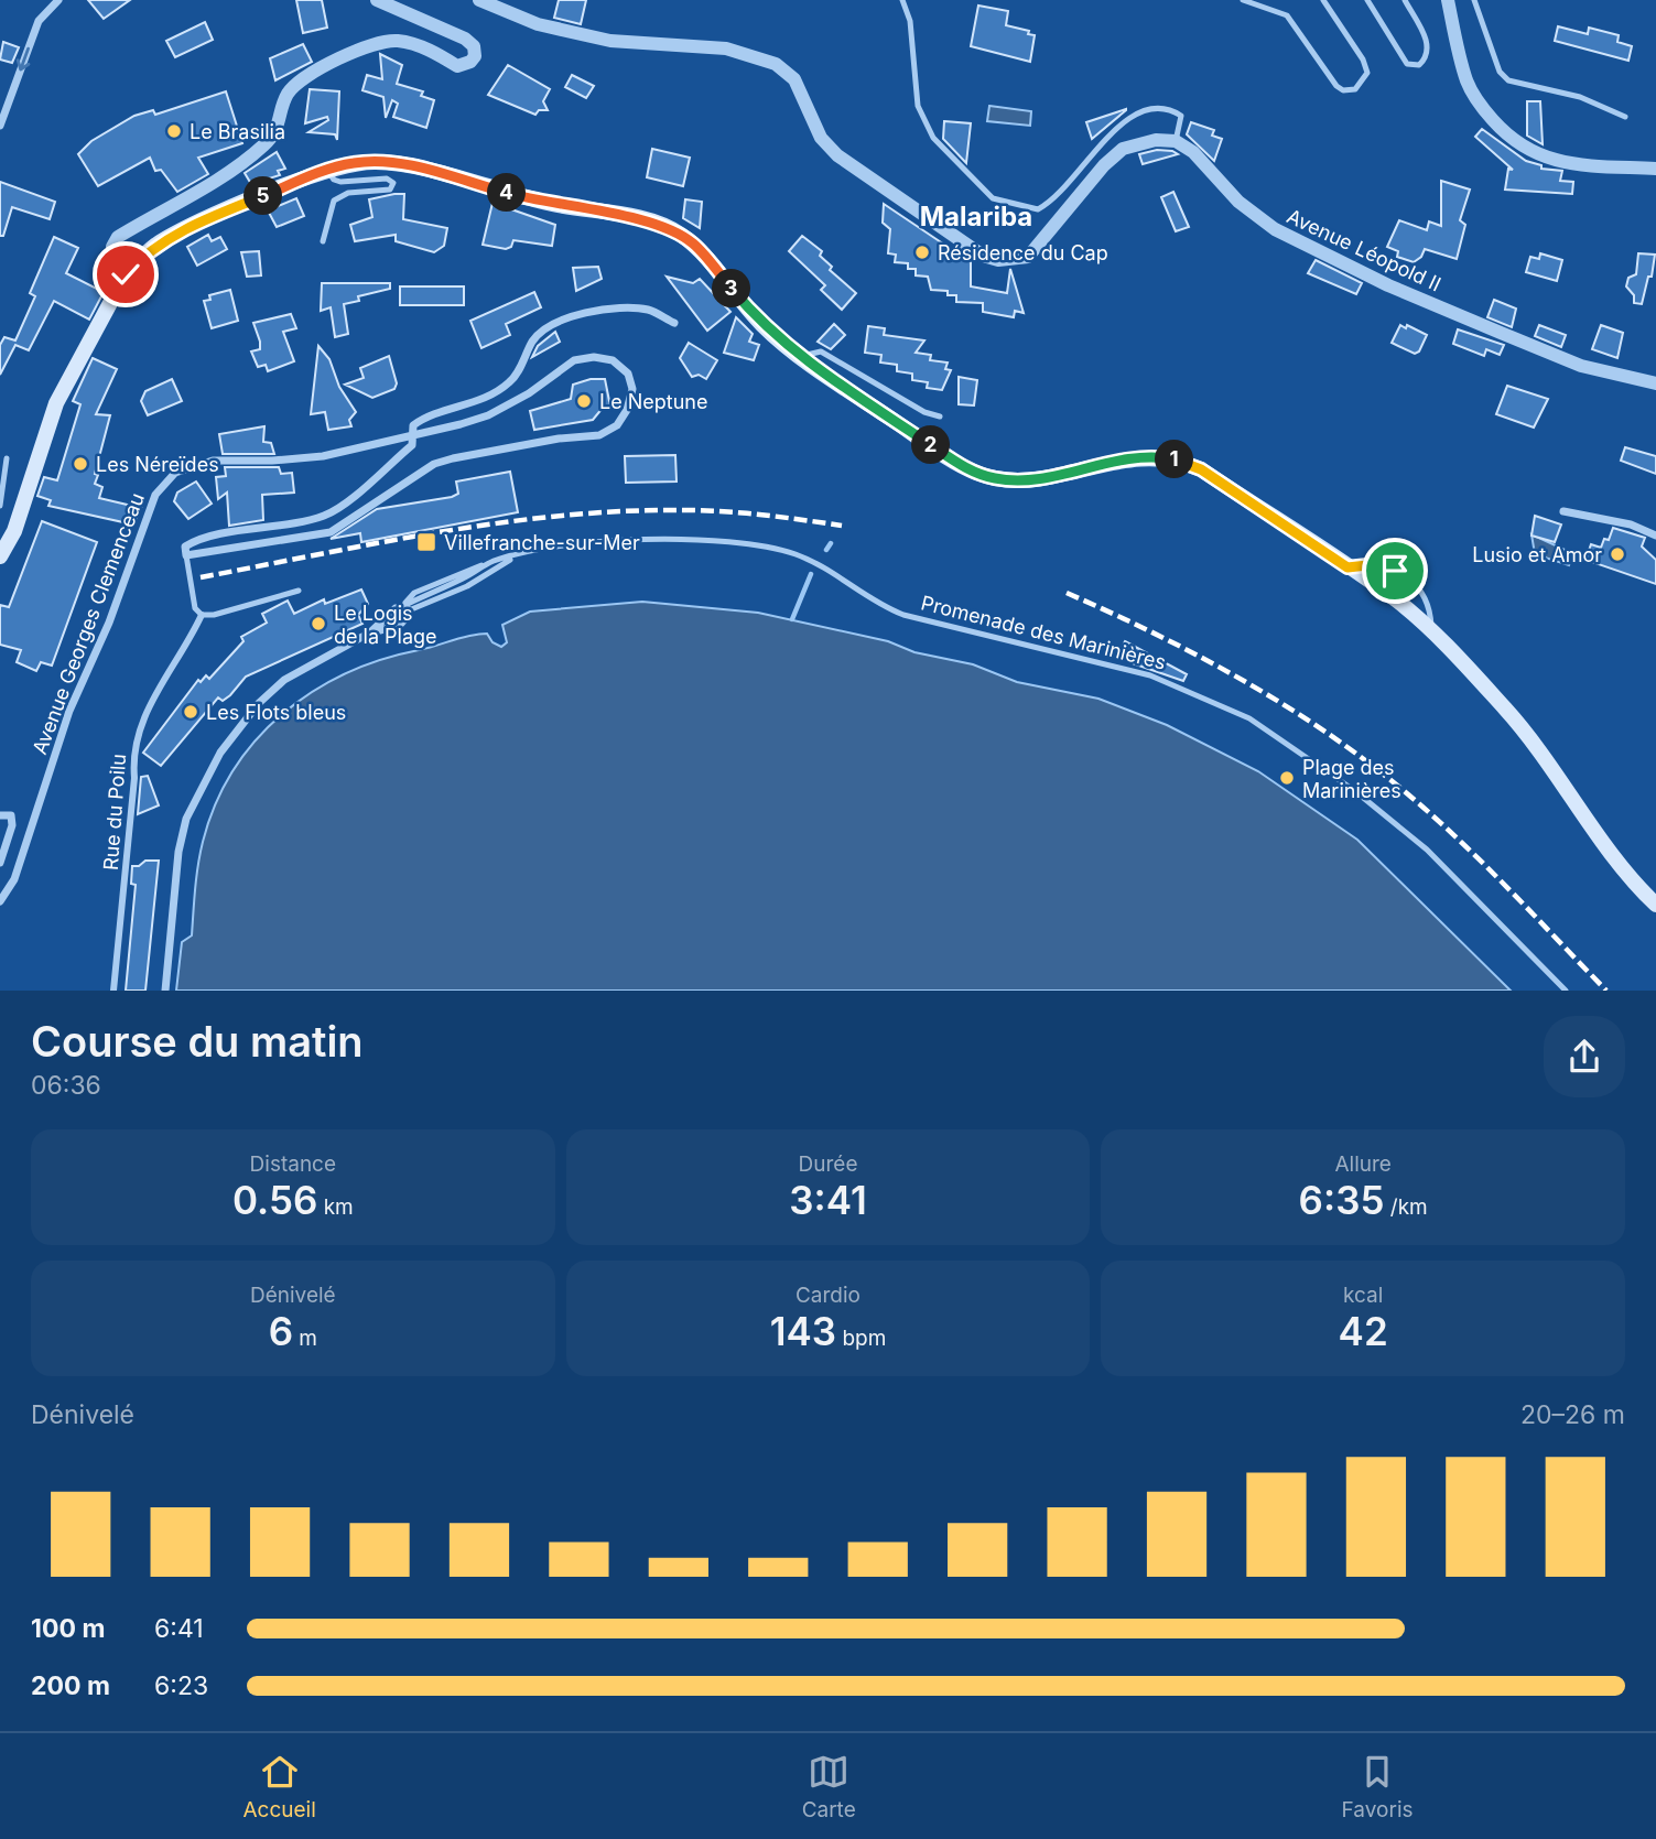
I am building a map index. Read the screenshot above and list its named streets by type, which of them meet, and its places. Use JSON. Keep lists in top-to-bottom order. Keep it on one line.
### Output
{"streets":{"street":["Avenue Léopold II","Avenue Georges Clemenceau","Promenade des Marinières","Rue du Poilu"]},"districts":["Malariba"],"places":{"other":["Le Brasilia","Résidence du Cap","Le Neptune","Les Néreïdes","Lusio et Amor","Le Logis de la Plage","Les Flots bleus","Plage des Marinières"],"transit":["Villefranche-sur-Mer"]},"page":{"pins":["4","5","3","2","1"],"heading":["Course du matin","06:36"],"stats":[["Distance","0.56 km"],["Durée","3:41"],["Allure","6:35 /km"],["Dénivelé","6 m"],["Cardio","143 bpm"],["kcal","42"]],"chart":["Dénivelé","20–26 m"],"list":[{"name":"100 m","note":"6:41"},{"name":"200 m","note":"6:23"}],"tabs":["Accueil","Carte","Favoris"]}}
